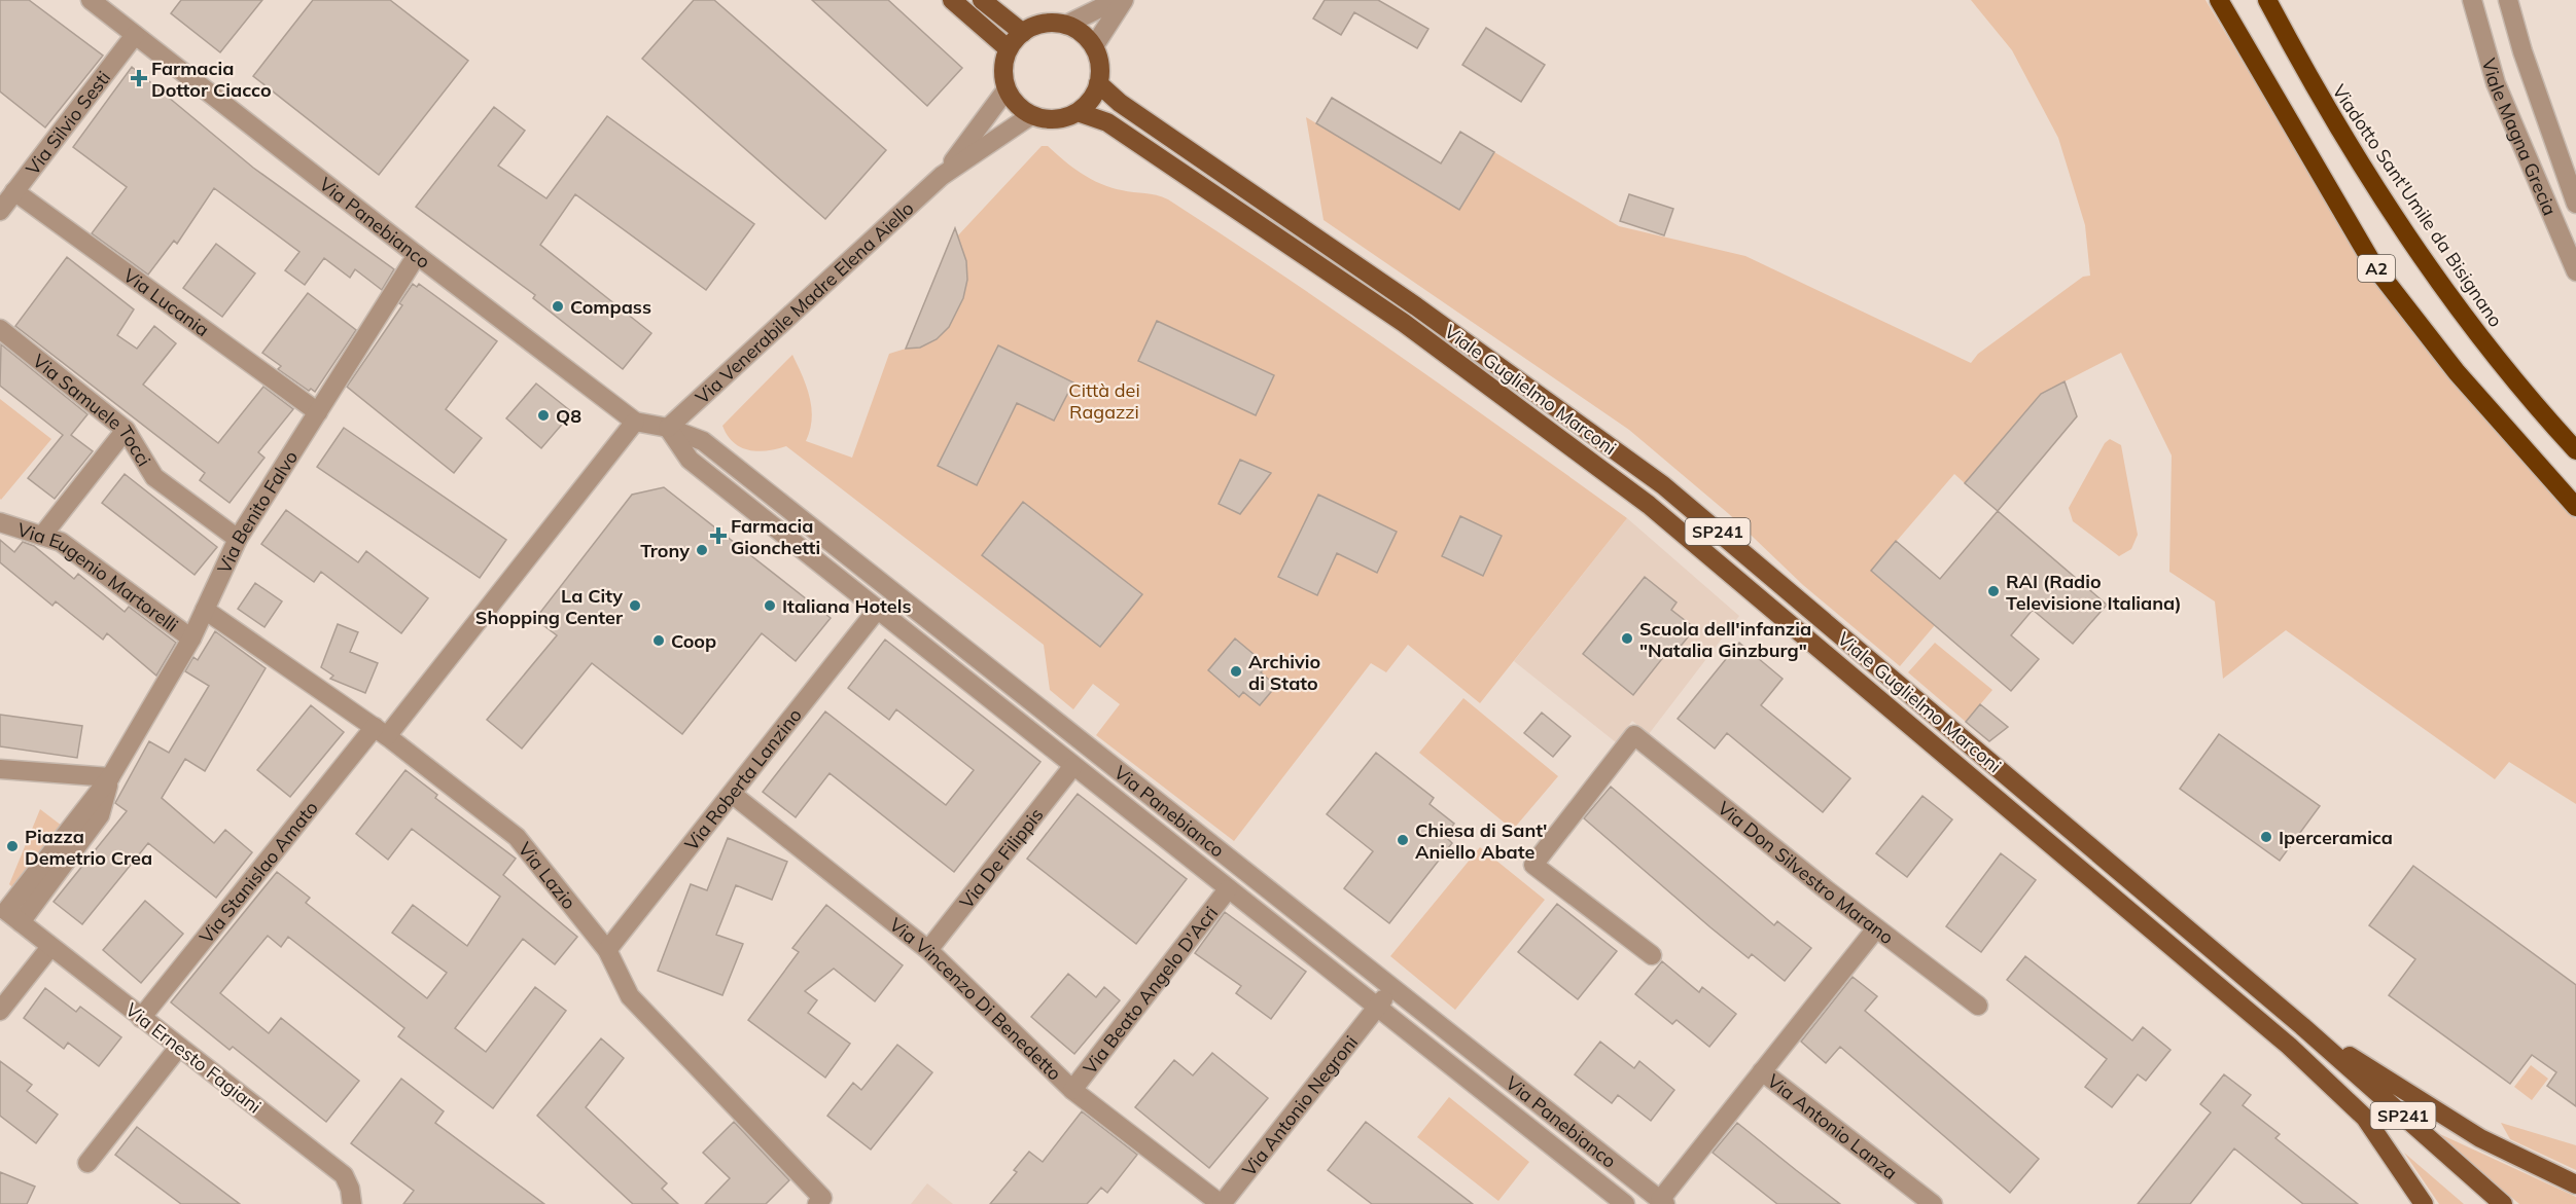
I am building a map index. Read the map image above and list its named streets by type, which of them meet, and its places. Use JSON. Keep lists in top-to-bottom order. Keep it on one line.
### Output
{"streets":{"highway":["Viadotto Sant'Umile da Bisignano","A2"],"main road":["Viale Guglielmo Marconi","SP241"],"street":["Via Silvio Sesti","Viale Magna Grecia","Via Panebianco","Via Lucania","Via Venerabile Madre Elena Aiello","Via Samuele Tocci","Via Benito Falvo","Via Eugenio Martorelli","Via Roberta Lanzino","Via De Filippis","Via Don Silvestro Marano","Via Stanislao Amato","Via Lazio","Via Beato Angelo D'Acri","Via Vincenzo Di Benedetto","Via Ernesto Fagiani","Via Antonio Negroni","Via Antonio Lanza"]},"crossings":[["Via Silvio Sesti","Via Panebianco"],["Via Silvio Sesti","Via Lucania"],["Via Panebianco","Via Venerabile Madre Elena Aiello"],["Via Panebianco","Via Benito Falvo"],["Via Panebianco","Via Roberta Lanzino"],["Via Panebianco","Via De Filippis"],["Via Panebianco","Via Stanislao Amato"],["Via Panebianco","Via Beato Angelo D'Acri"],["Via Panebianco","Via Antonio Negroni"],["Via Panebianco","Via Antonio Lanza"],["Via Lucania","Via Benito Falvo"],["Via Venerabile Madre Elena Aiello","Viale Guglielmo Marconi"],["Via Samuele Tocci","Via Benito Falvo"],["Via Benito Falvo","Via Eugenio Martorelli"],["Via Benito Falvo","Via Lazio"],["Via Benito Falvo","Via Ernesto Fagiani"],["Via Roberta Lanzino","Via Lazio"],["Via Roberta Lanzino","Via Vincenzo Di Benedetto"],["Via De Filippis","Via Vincenzo Di Benedetto"],["Via Don Silvestro Marano","Via Antonio Lanza"],["Via Stanislao Amato","Via Lazio"],["Via Stanislao Amato","Via Ernesto Fagiani"],["Via Beato Angelo D'Acri","Via Vincenzo Di Benedetto"],["Via Vincenzo Di Benedetto","Via Antonio Negroni"]],"parks":["Città dei Ragazzi"],"places":{"health":["Farmacia Dottor Ciacco","Farmacia Gionchetti"],"other":["Compass","Q8","Trony","RAI (Radio Televisione Italiana)","La City Shopping Center","Italiana Hotels","Scuola dell'infanzia \"Natalia Ginzburg\"","Coop","Archivio di Stato","Iperceramica","Chiesa di Sant' Aniello Abate","Piazza Demetrio Crea"]}}
